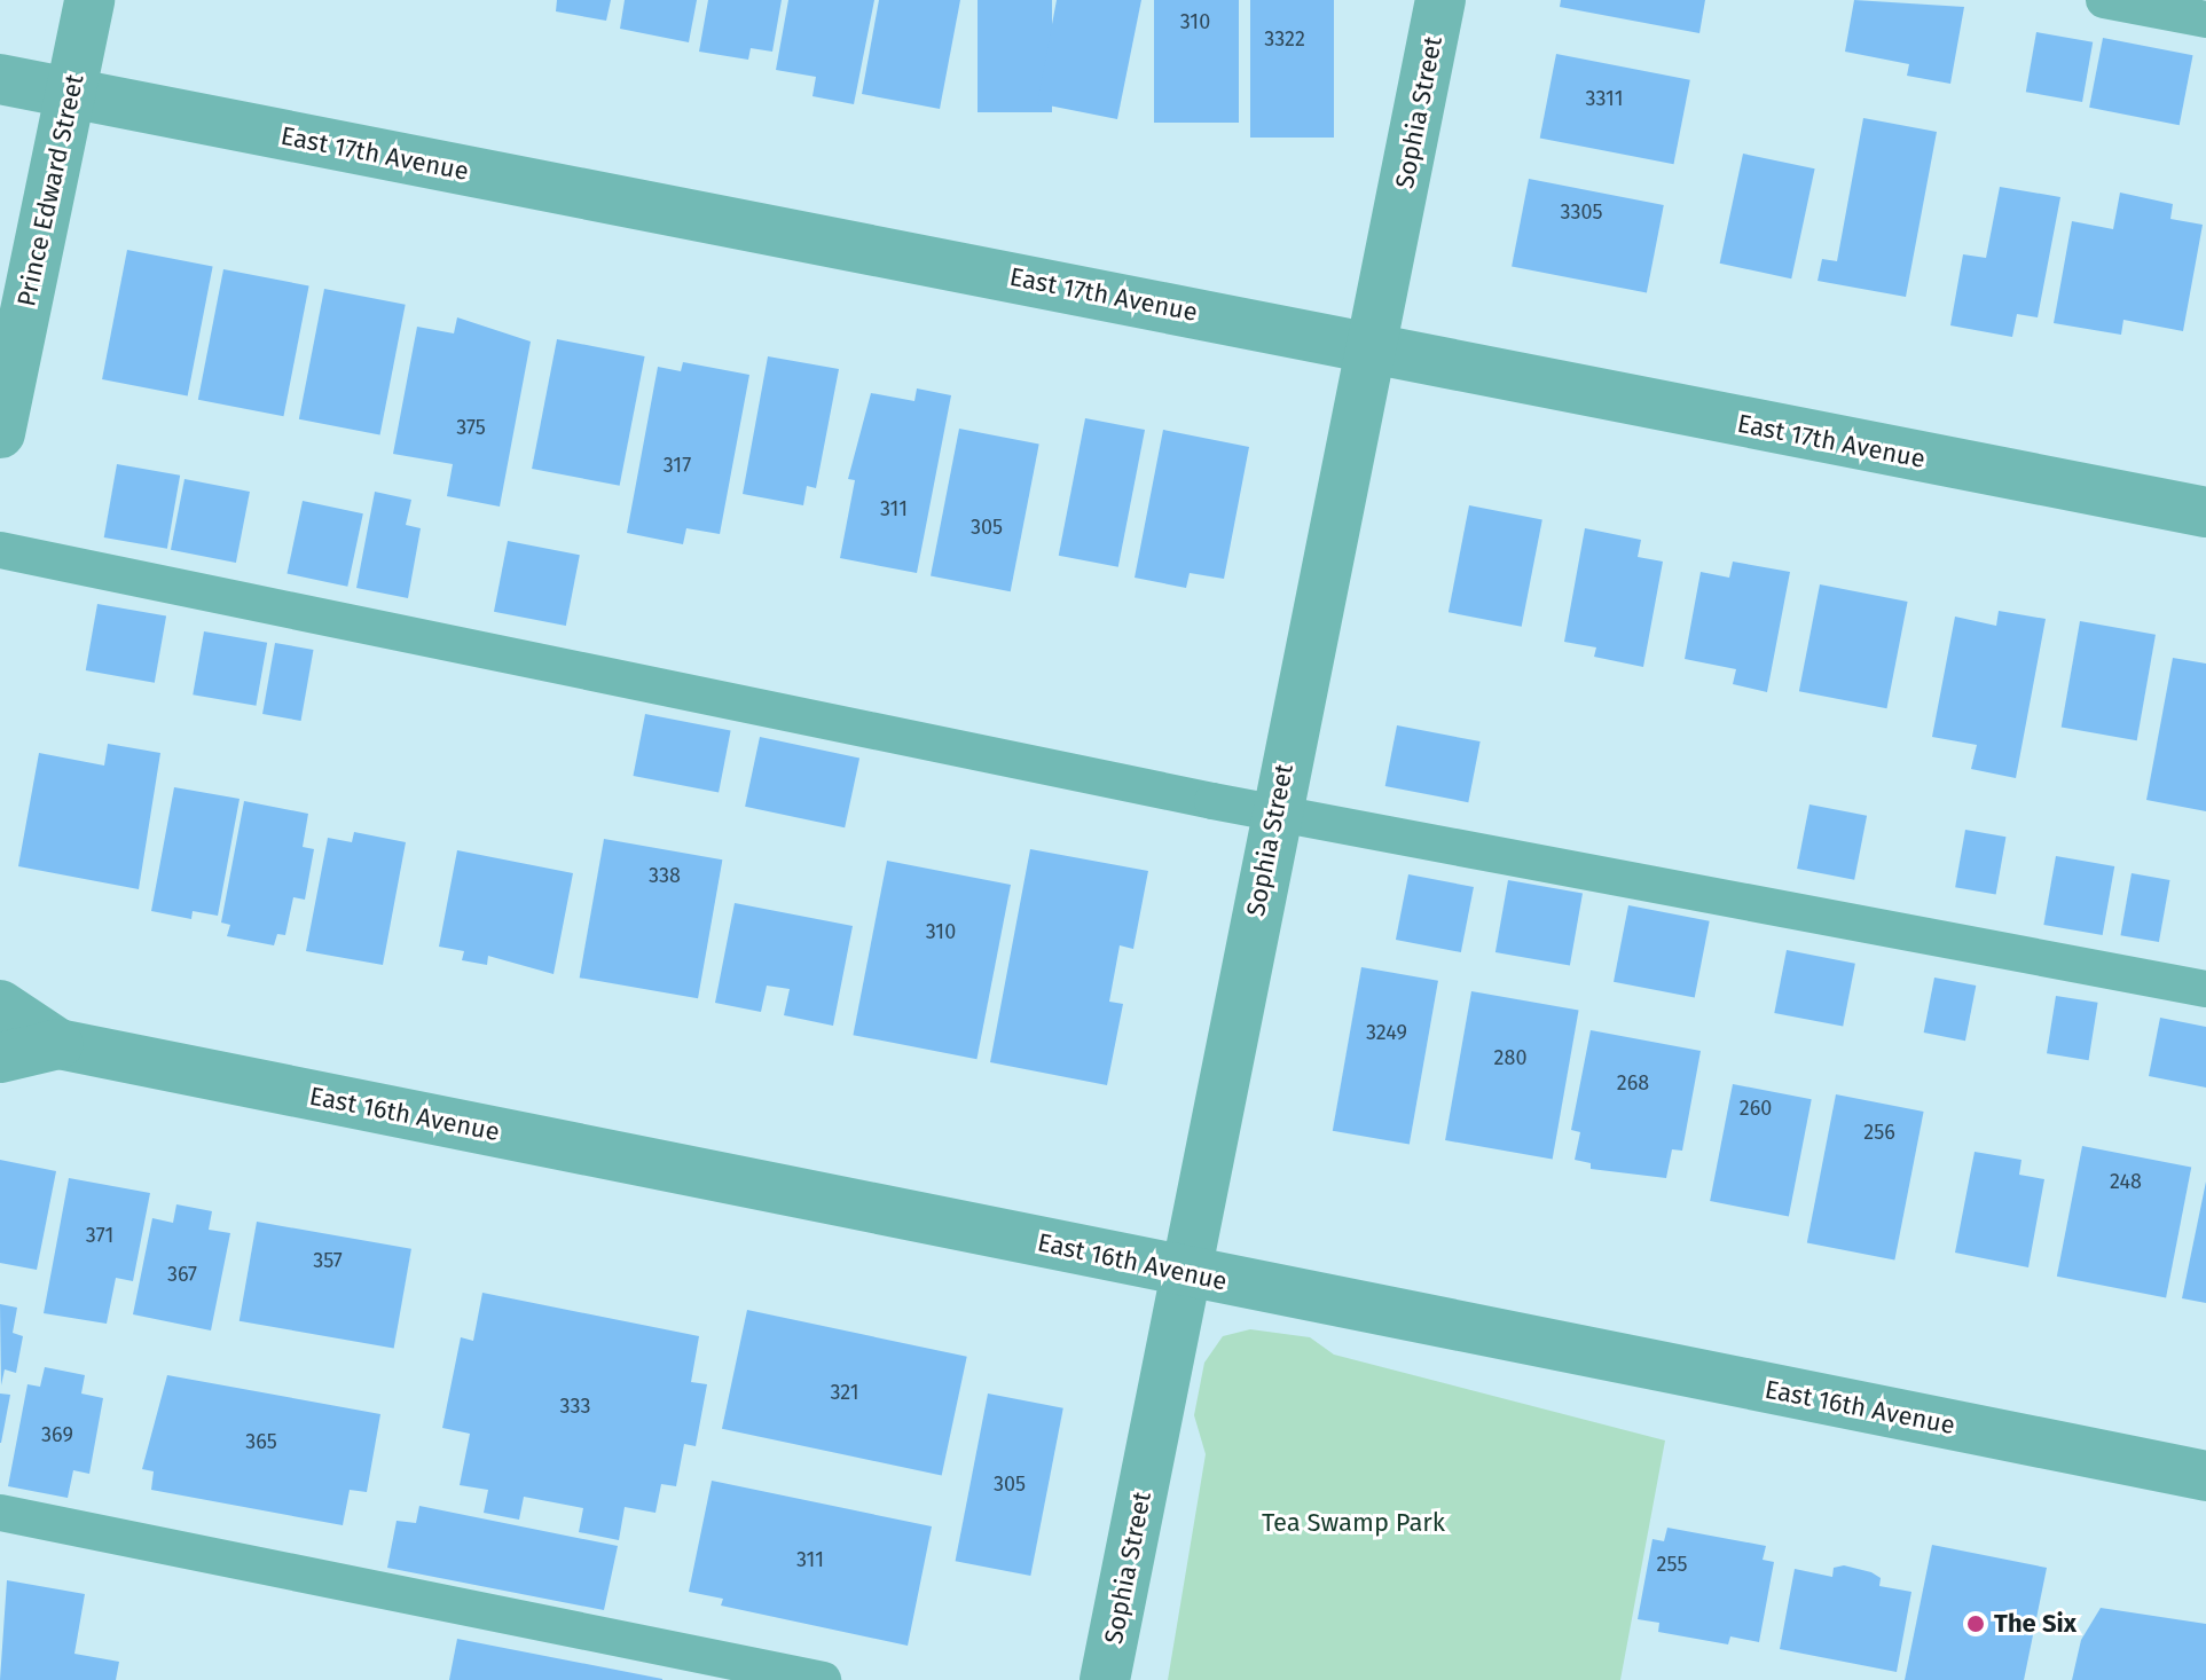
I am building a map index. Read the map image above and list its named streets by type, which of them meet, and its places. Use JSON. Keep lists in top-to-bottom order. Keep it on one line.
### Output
{"streets":{"street":["Sophia Street","East 17th Avenue","Prince Edward Street","East 16th Avenue"]},"crossings":[["Sophia Street","East 17th Avenue"],["Sophia Street","East 16th Avenue"],["East 17th Avenue","Prince Edward Street"]],"parks":["Tea Swamp Park"],"places":["The Six"],"house_numbers":["310","3322","3311","3305","375","317","311","305","338","310","3249","280","268","260","256","248","371","357","367","321","333","369","365","305","311","255"]}
